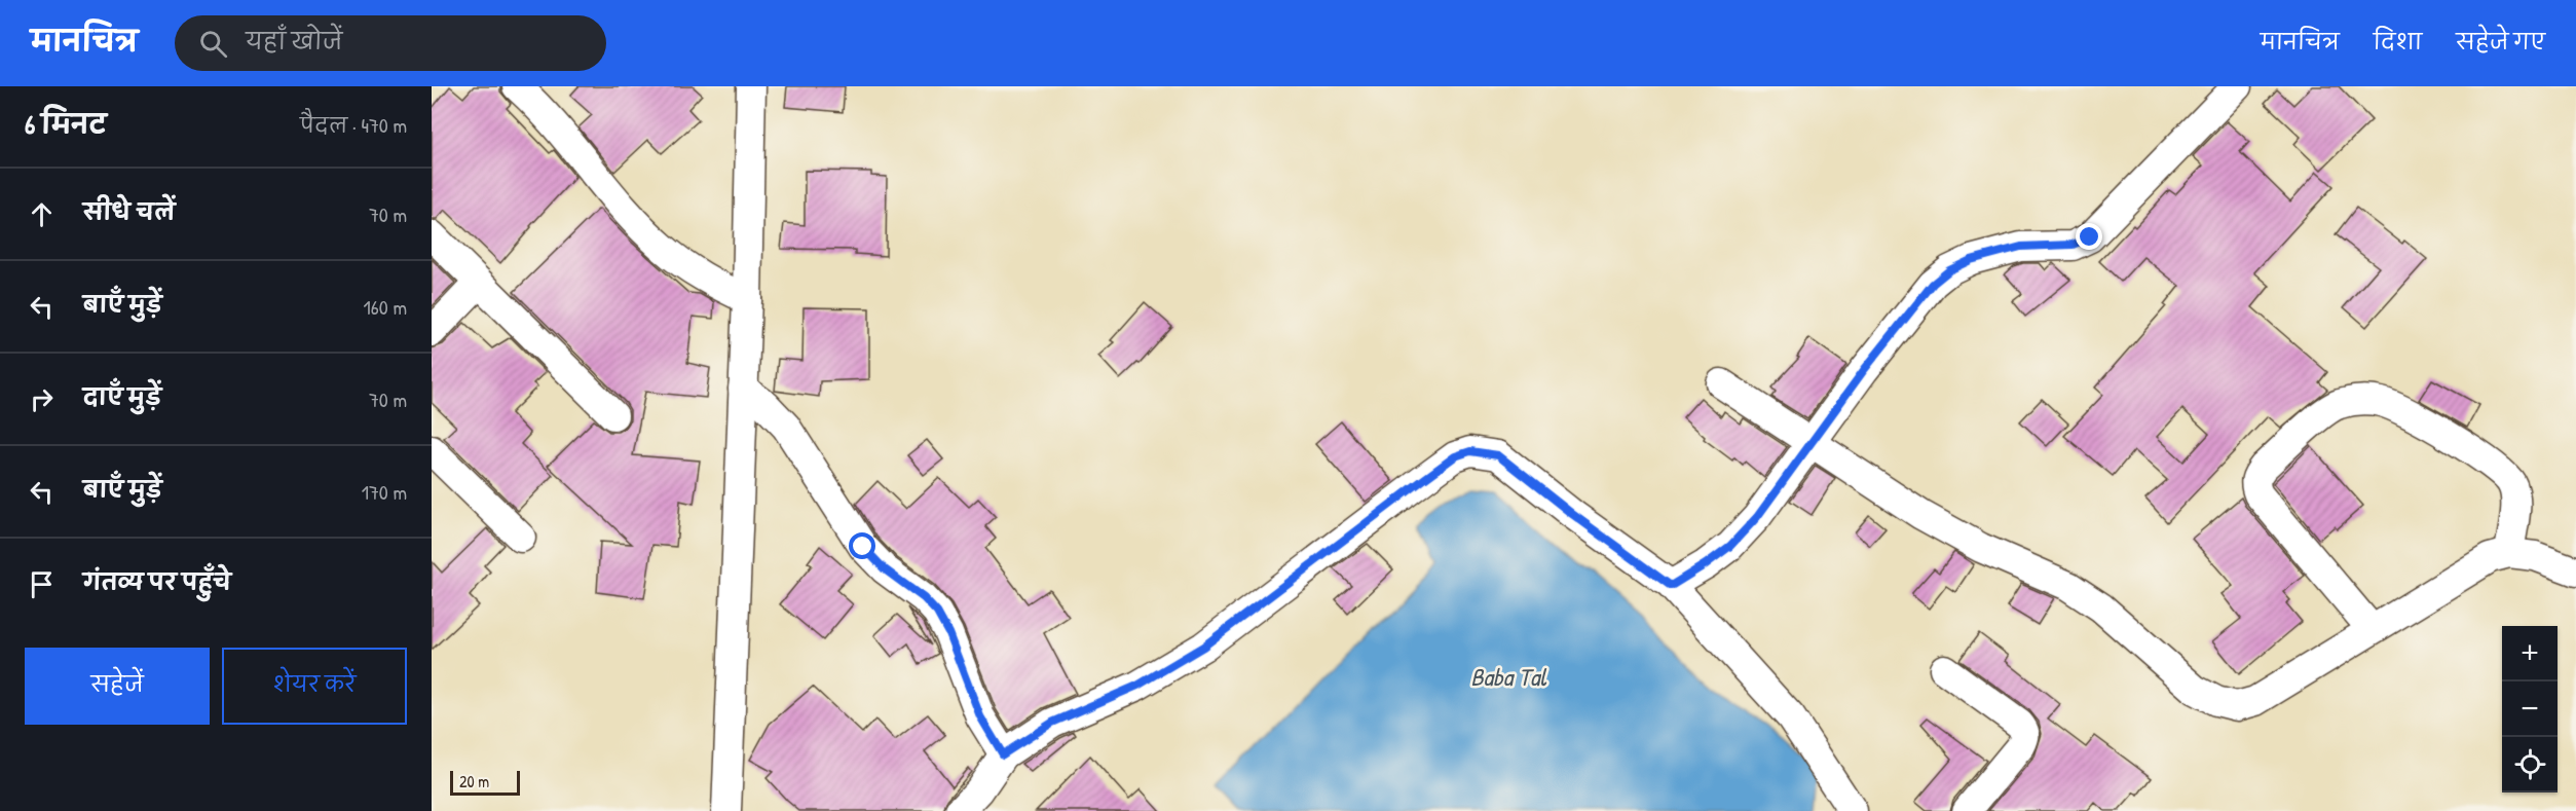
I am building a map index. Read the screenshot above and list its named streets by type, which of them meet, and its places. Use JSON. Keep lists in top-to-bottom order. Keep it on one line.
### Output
{"water":["Baba Tal"],"scale_bar":"20 m","page":{"header":"मानचित्र","search":"यहाँ खोजें","nav":["मानचित्र","दिशा","सहेजे गए"],"heading":["6 मिनट","पैदल · 470 m"],"list":[["सीधे चलें","70 m"],["बाएँ मुड़ें","160 m"],["दाएँ मुड़ें","70 m"],["बाएँ मुड़ें","170 m"],"गंतव्य पर पहुँचे"],"map_buttons":["+","−"],"buttons":["सहेजें","शेयर करें"],"scale":"20 m"}}
